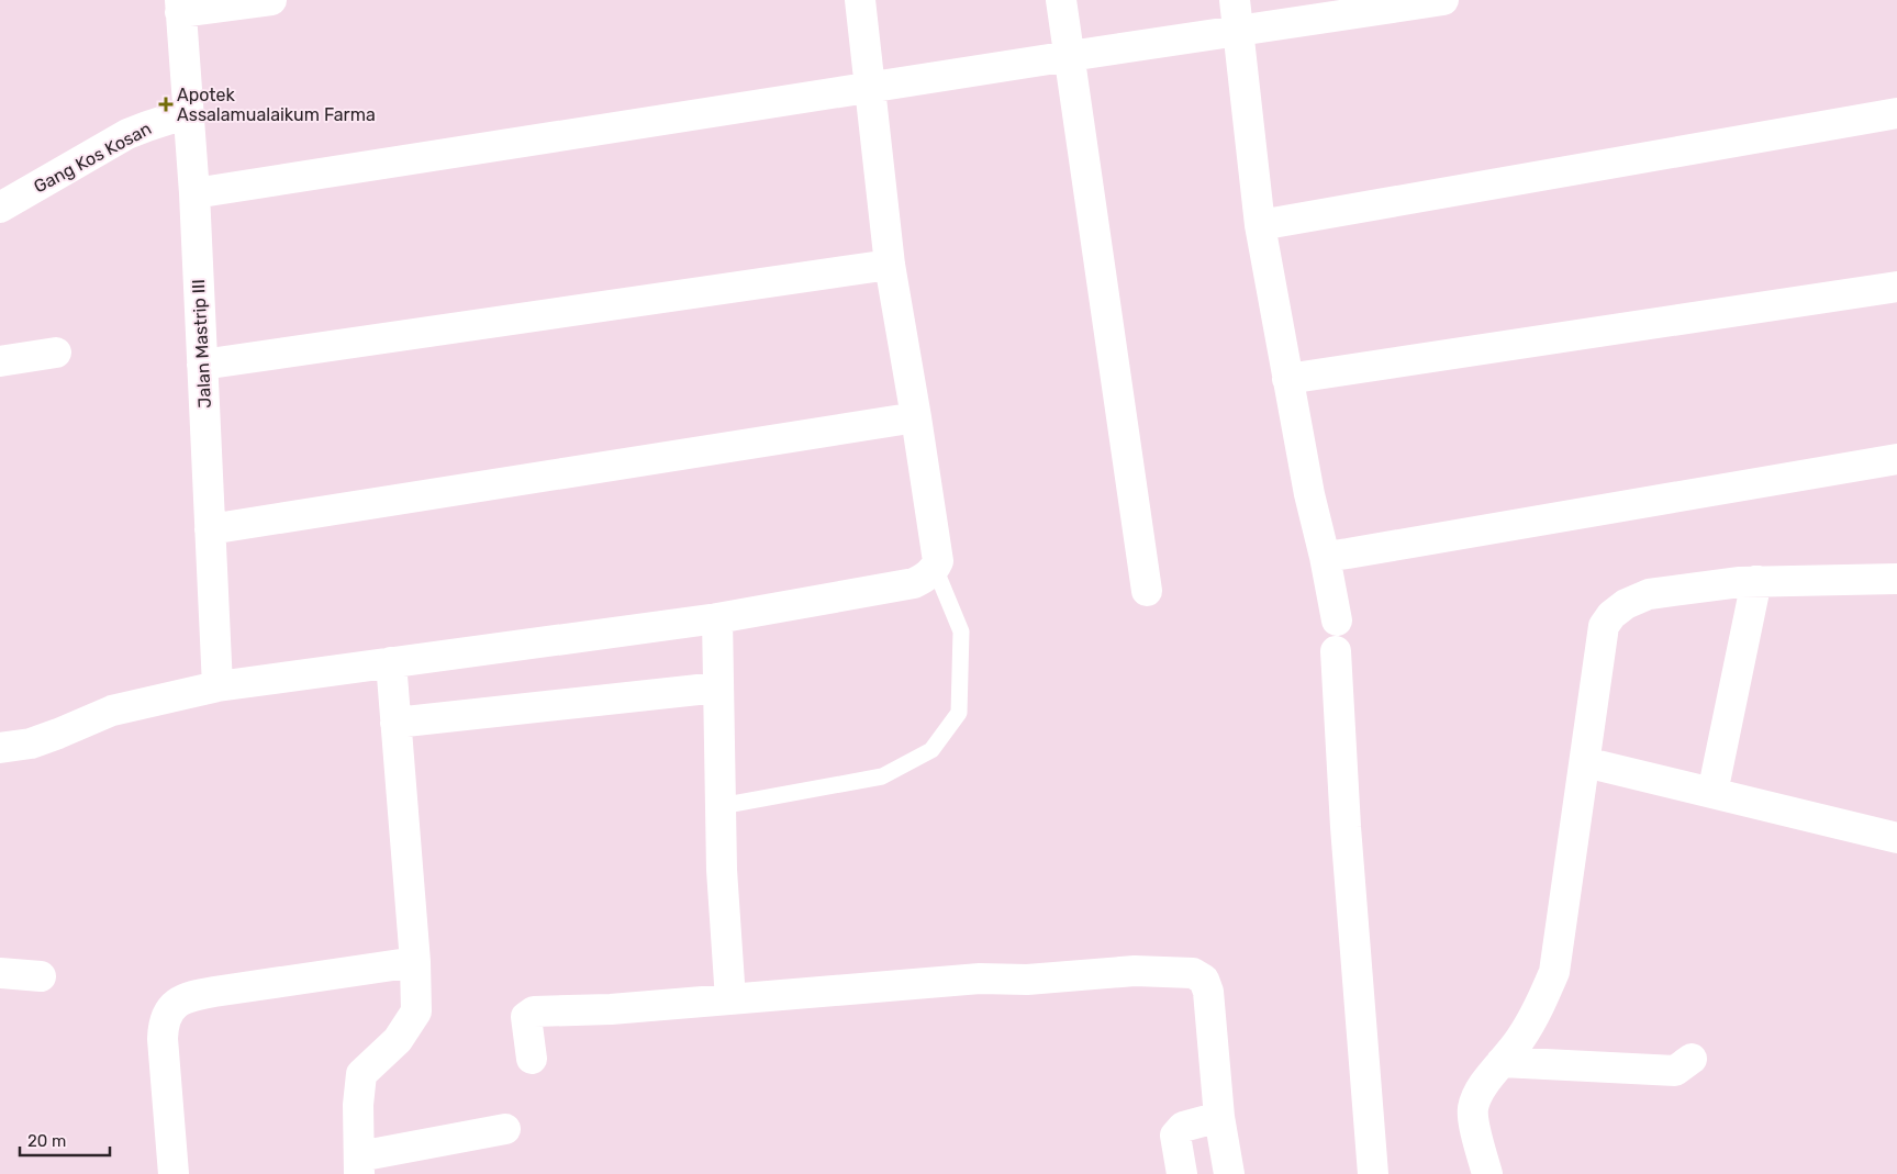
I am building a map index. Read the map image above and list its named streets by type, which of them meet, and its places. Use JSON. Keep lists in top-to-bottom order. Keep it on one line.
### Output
{"streets":{"street":["Gang Kos Kosan","Jalan Mastrip III"]},"crossings":[["Gang Kos Kosan","Jalan Mastrip III"]],"places":{"health":["Apotek Assalamualaikum Farma"]},"scale_bar":"20 m"}
